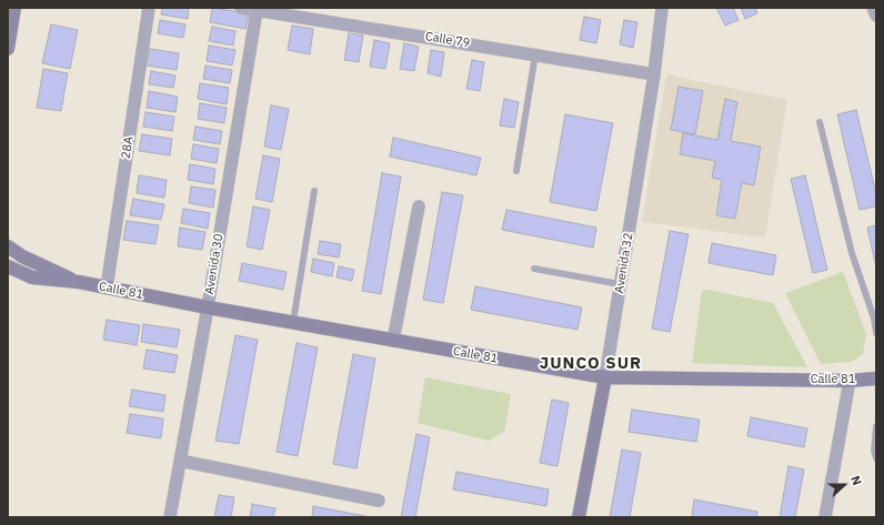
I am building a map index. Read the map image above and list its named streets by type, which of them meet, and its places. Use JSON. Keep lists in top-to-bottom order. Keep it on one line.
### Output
{"streets":{"main road":["Avenida 32","Calle 81"],"street":["Calle 79","28A","Avenida 30"]},"crossings":[["Calle 79","Avenida 32"],["Calle 79","Avenida 30"],["28A","Calle 81"],["Avenida 32","Calle 81"],["Avenida 30","Calle 81"]],"districts":["JUNCO SUR"],"north":"right"}
